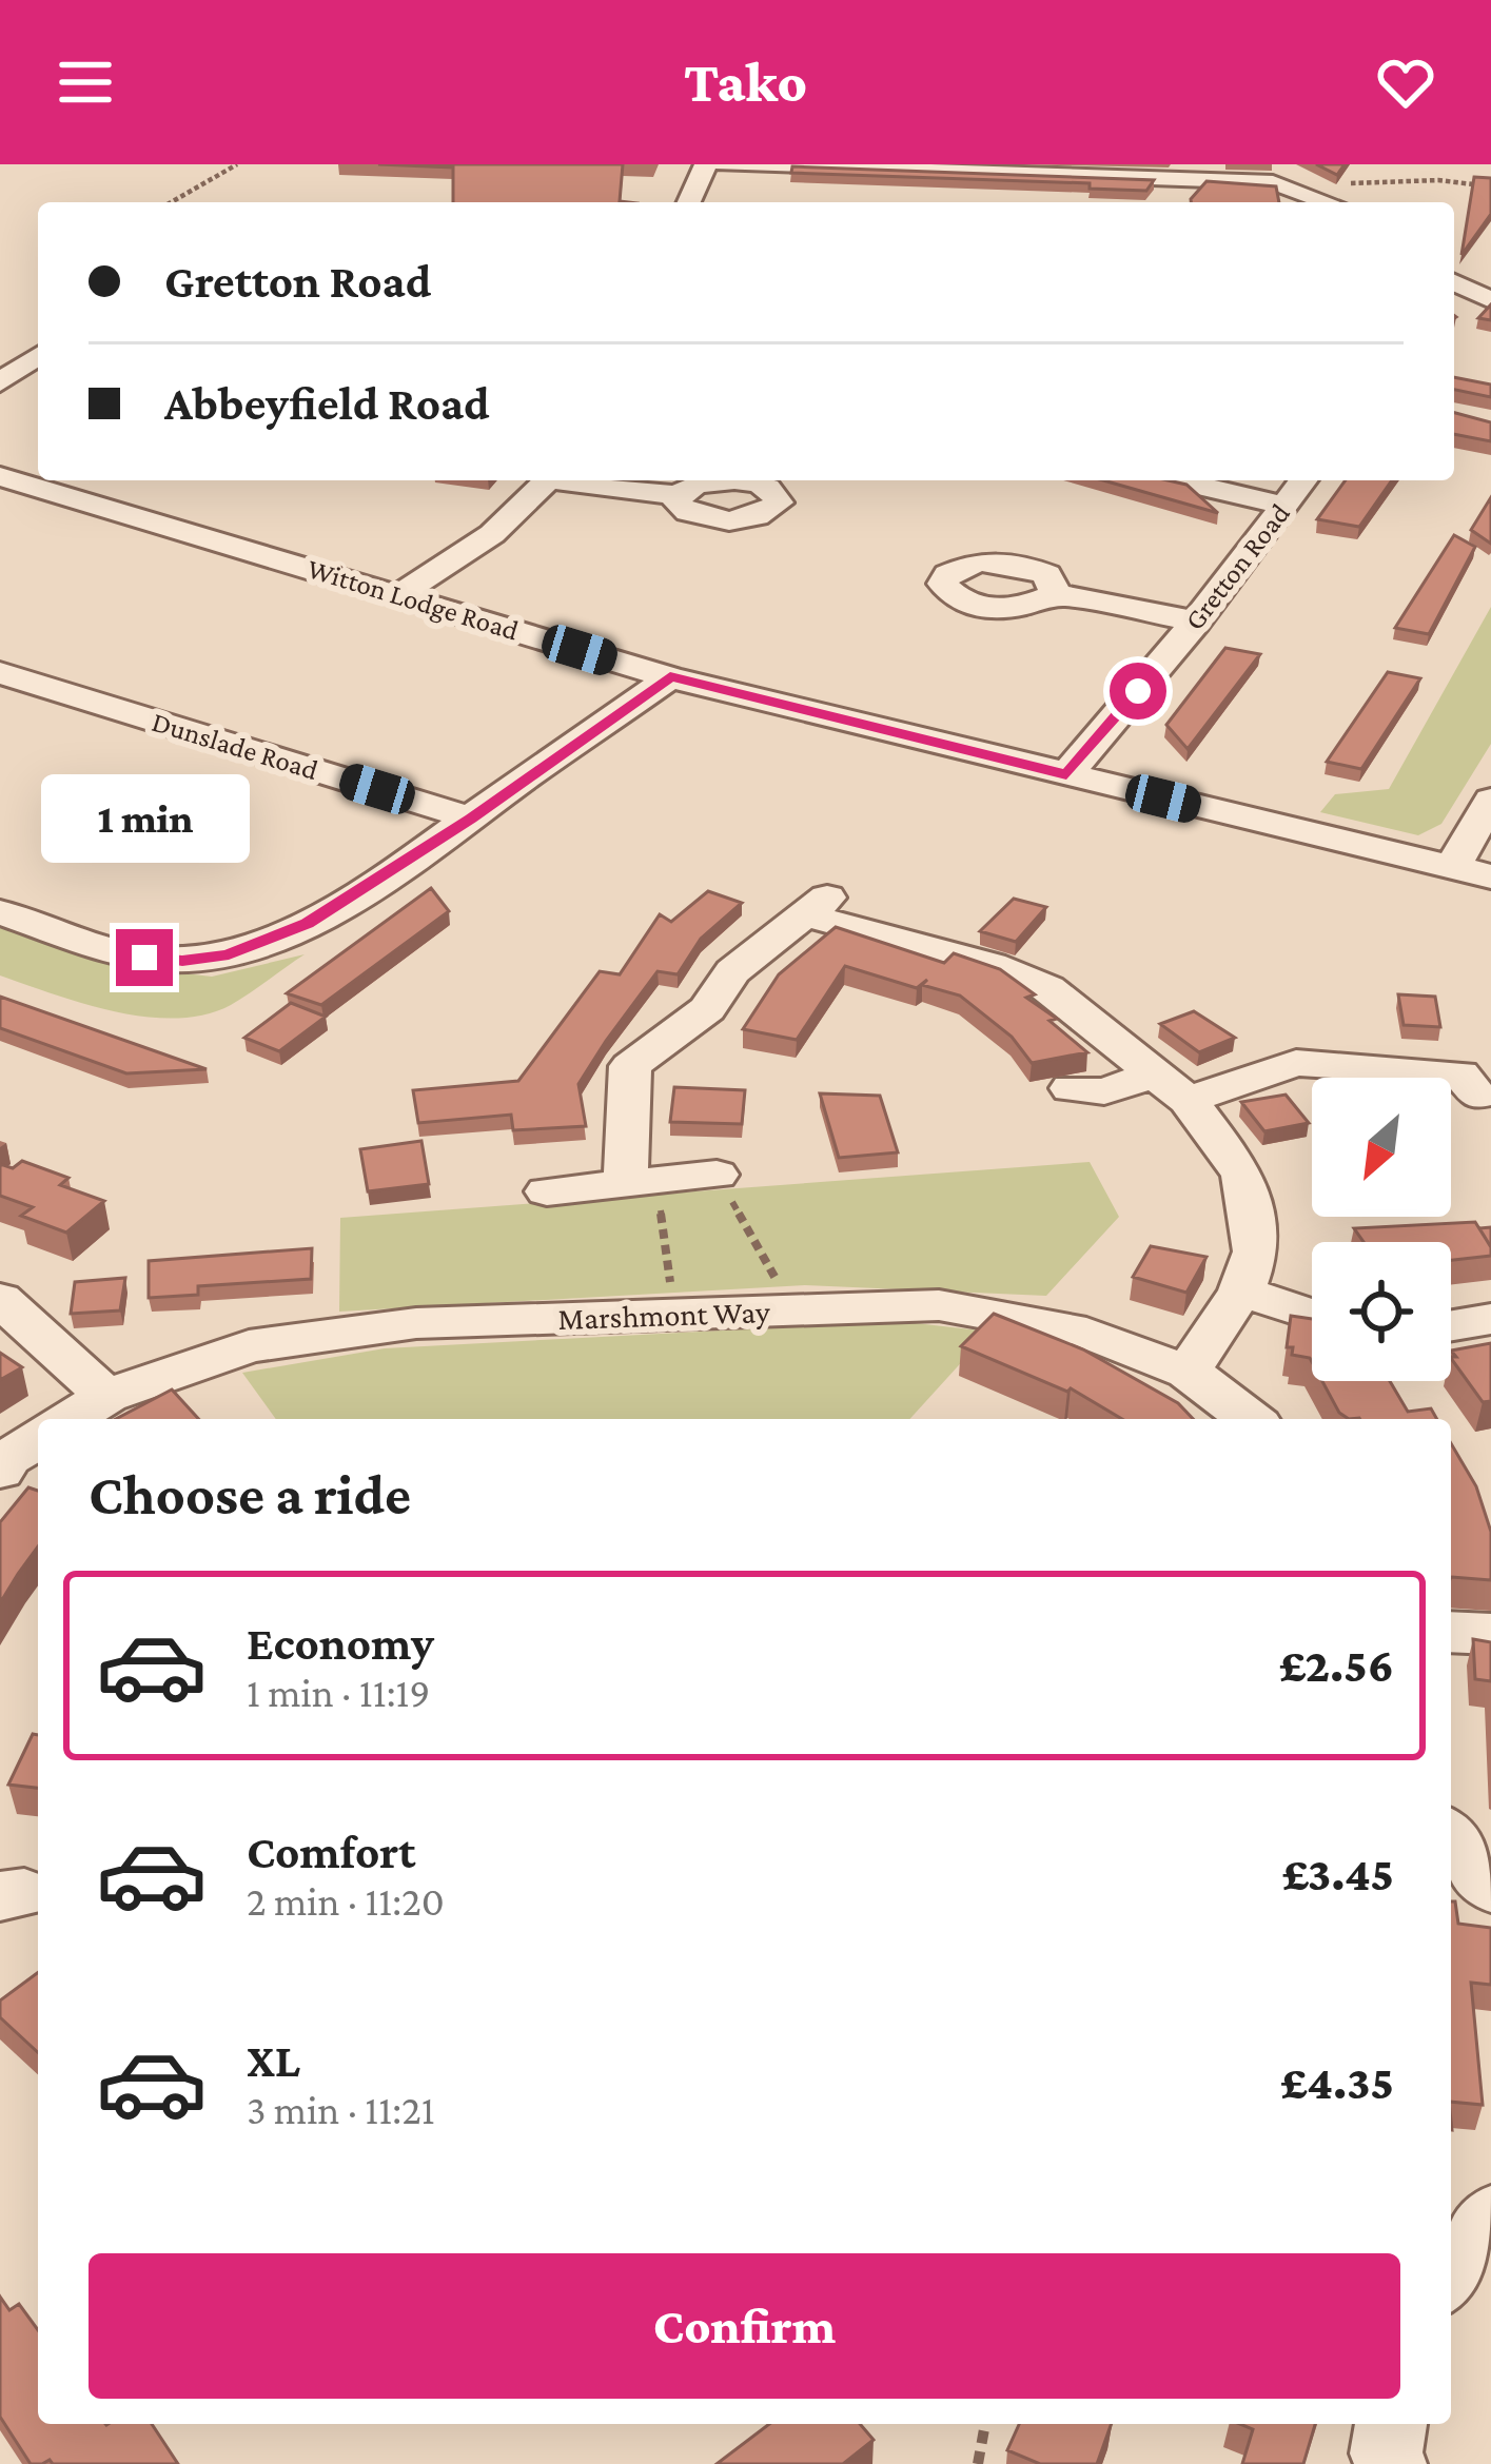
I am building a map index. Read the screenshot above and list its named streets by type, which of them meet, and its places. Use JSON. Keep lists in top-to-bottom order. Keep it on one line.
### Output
{"streets":{"street":["Gretton Road","Witton Lodge Road","Dunslade Road","Marshmont Way"]},"crossings":[["Gretton Road","Witton Lodge Road"]],"north":"bottom left","page":{"header":"Tako","banner":["Gretton Road","Abbeyfield Road"],"bubble":"1 min","heading":"Choose a ride","list":[{"name":"Economy","note":"1 min · 11:19","value":"£2.56"},{"name":"Comfort","note":"2 min · 11:20","value":"£3.45"},{"name":"XL","note":"3 min · 11:21","value":"£4.35"}],"buttons":"Confirm"}}
